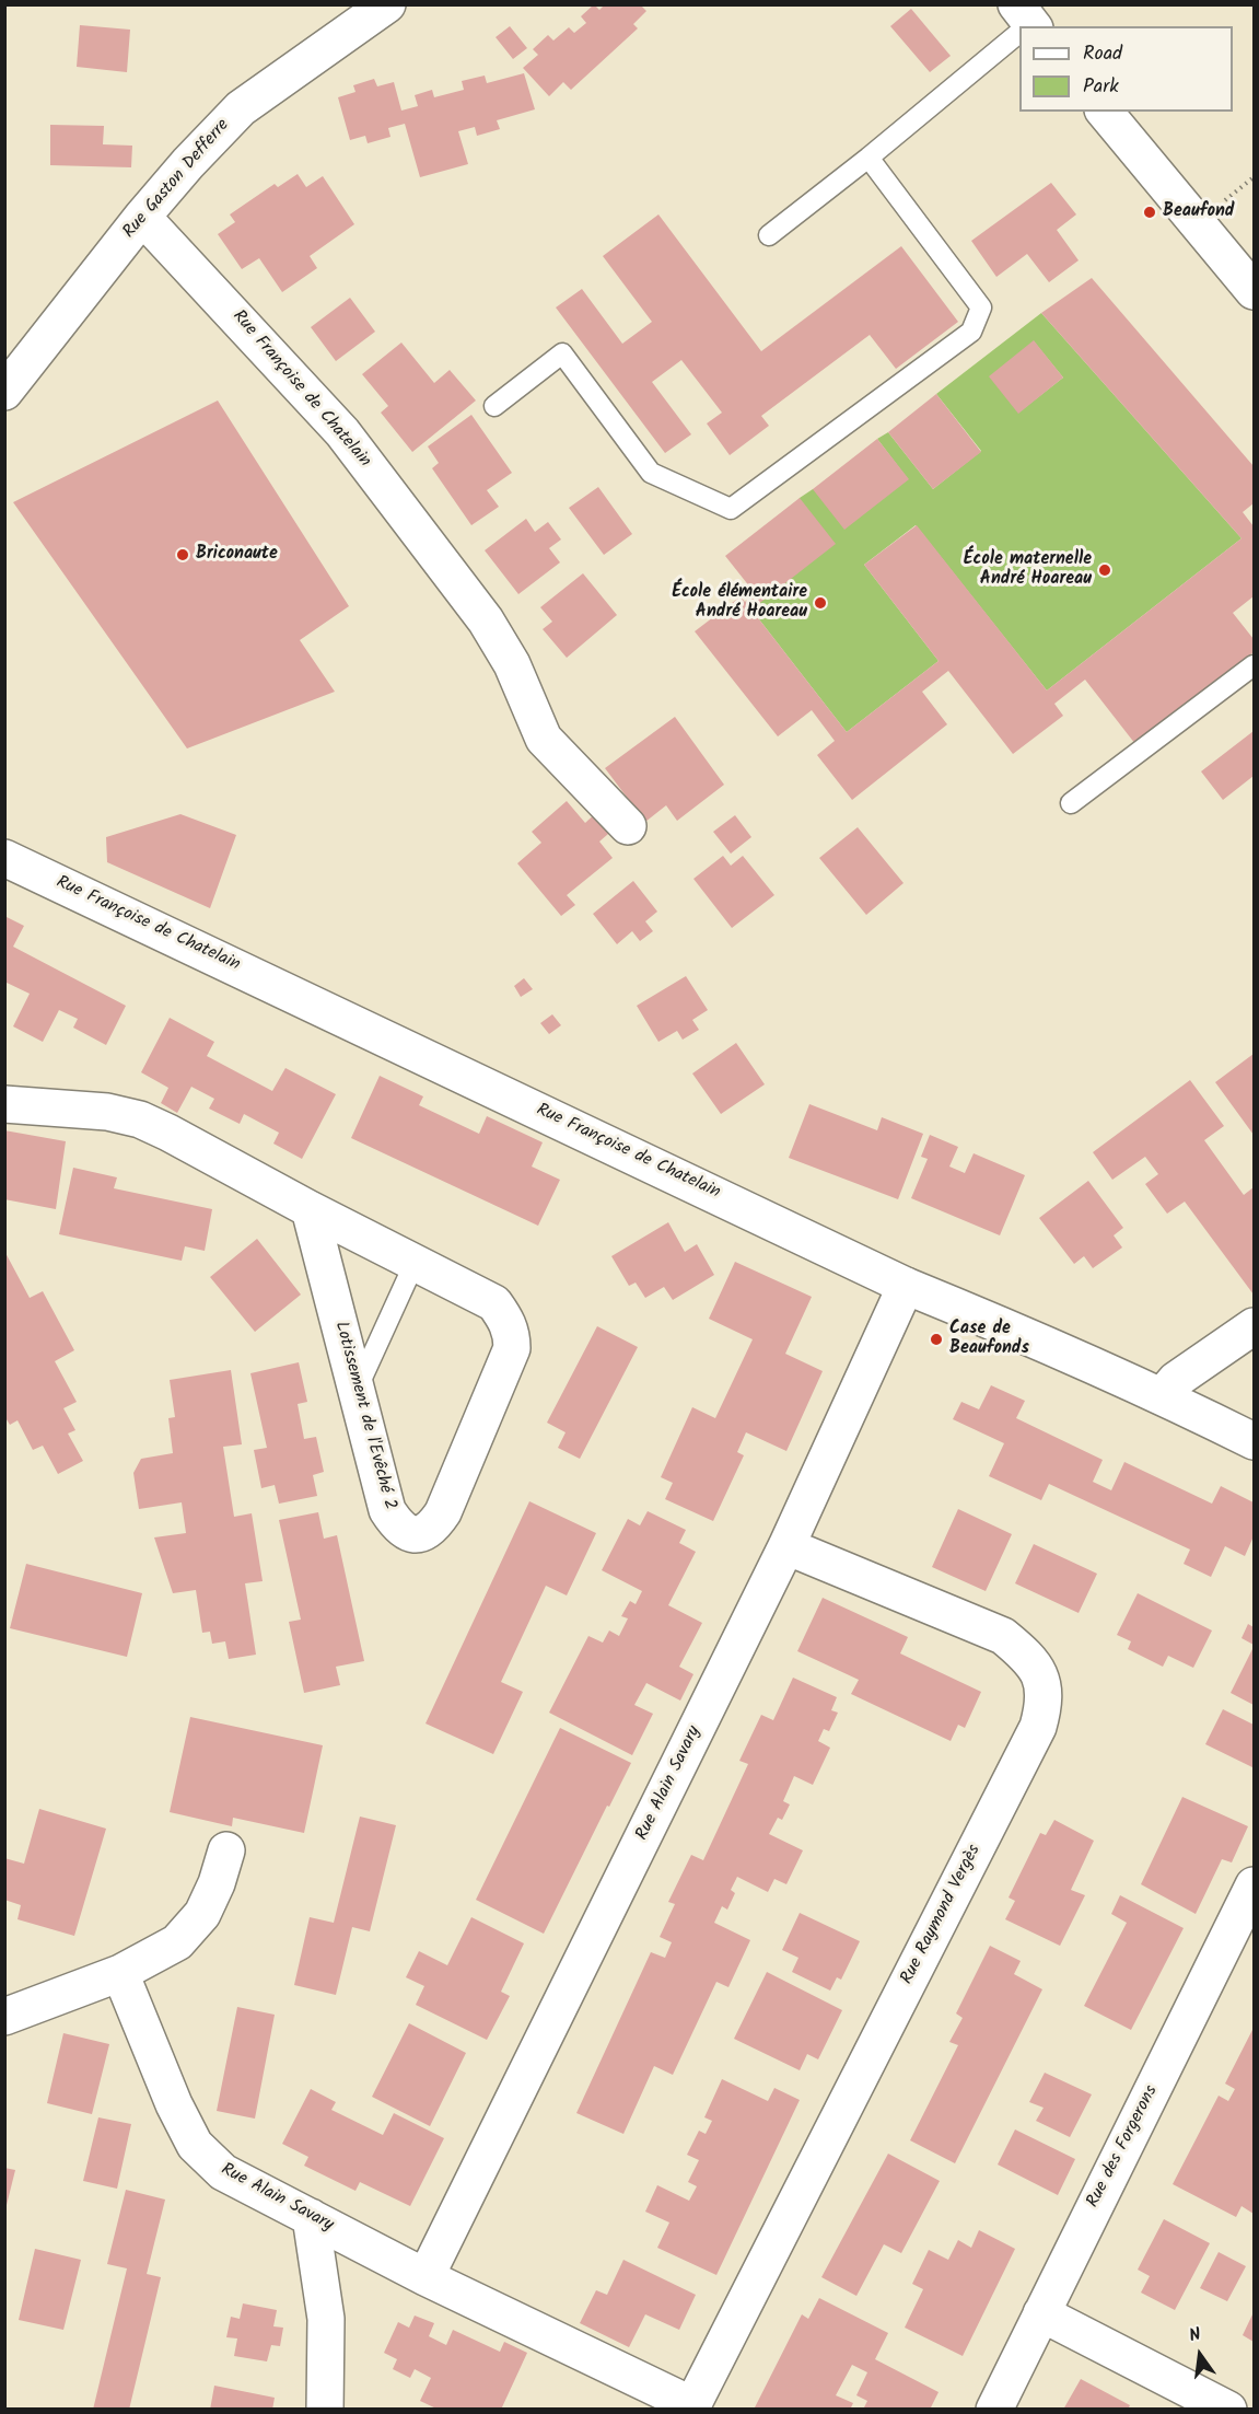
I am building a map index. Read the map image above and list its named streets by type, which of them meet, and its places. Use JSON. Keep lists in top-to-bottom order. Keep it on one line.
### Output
{"streets":{"street":["Rue Gaston Defferre","Rue Françoise de Chatelain","Lotissement de l'Evêché 2","Rue Alain Savary","Rue Raymond Vergès","Rue des Forgerons"]},"crossings":[["Rue Gaston Defferre","Rue Françoise de Chatelain"],["Rue Françoise de Chatelain","Rue Alain Savary"],["Rue Alain Savary","Rue Raymond Vergès"]],"places":["Beaufond","Briconaute","École maternelle André Hoareau","École élémentaire André Hoareau","Case de Beaufonds"],"legend":["Road","Park"],"north":"top"}
